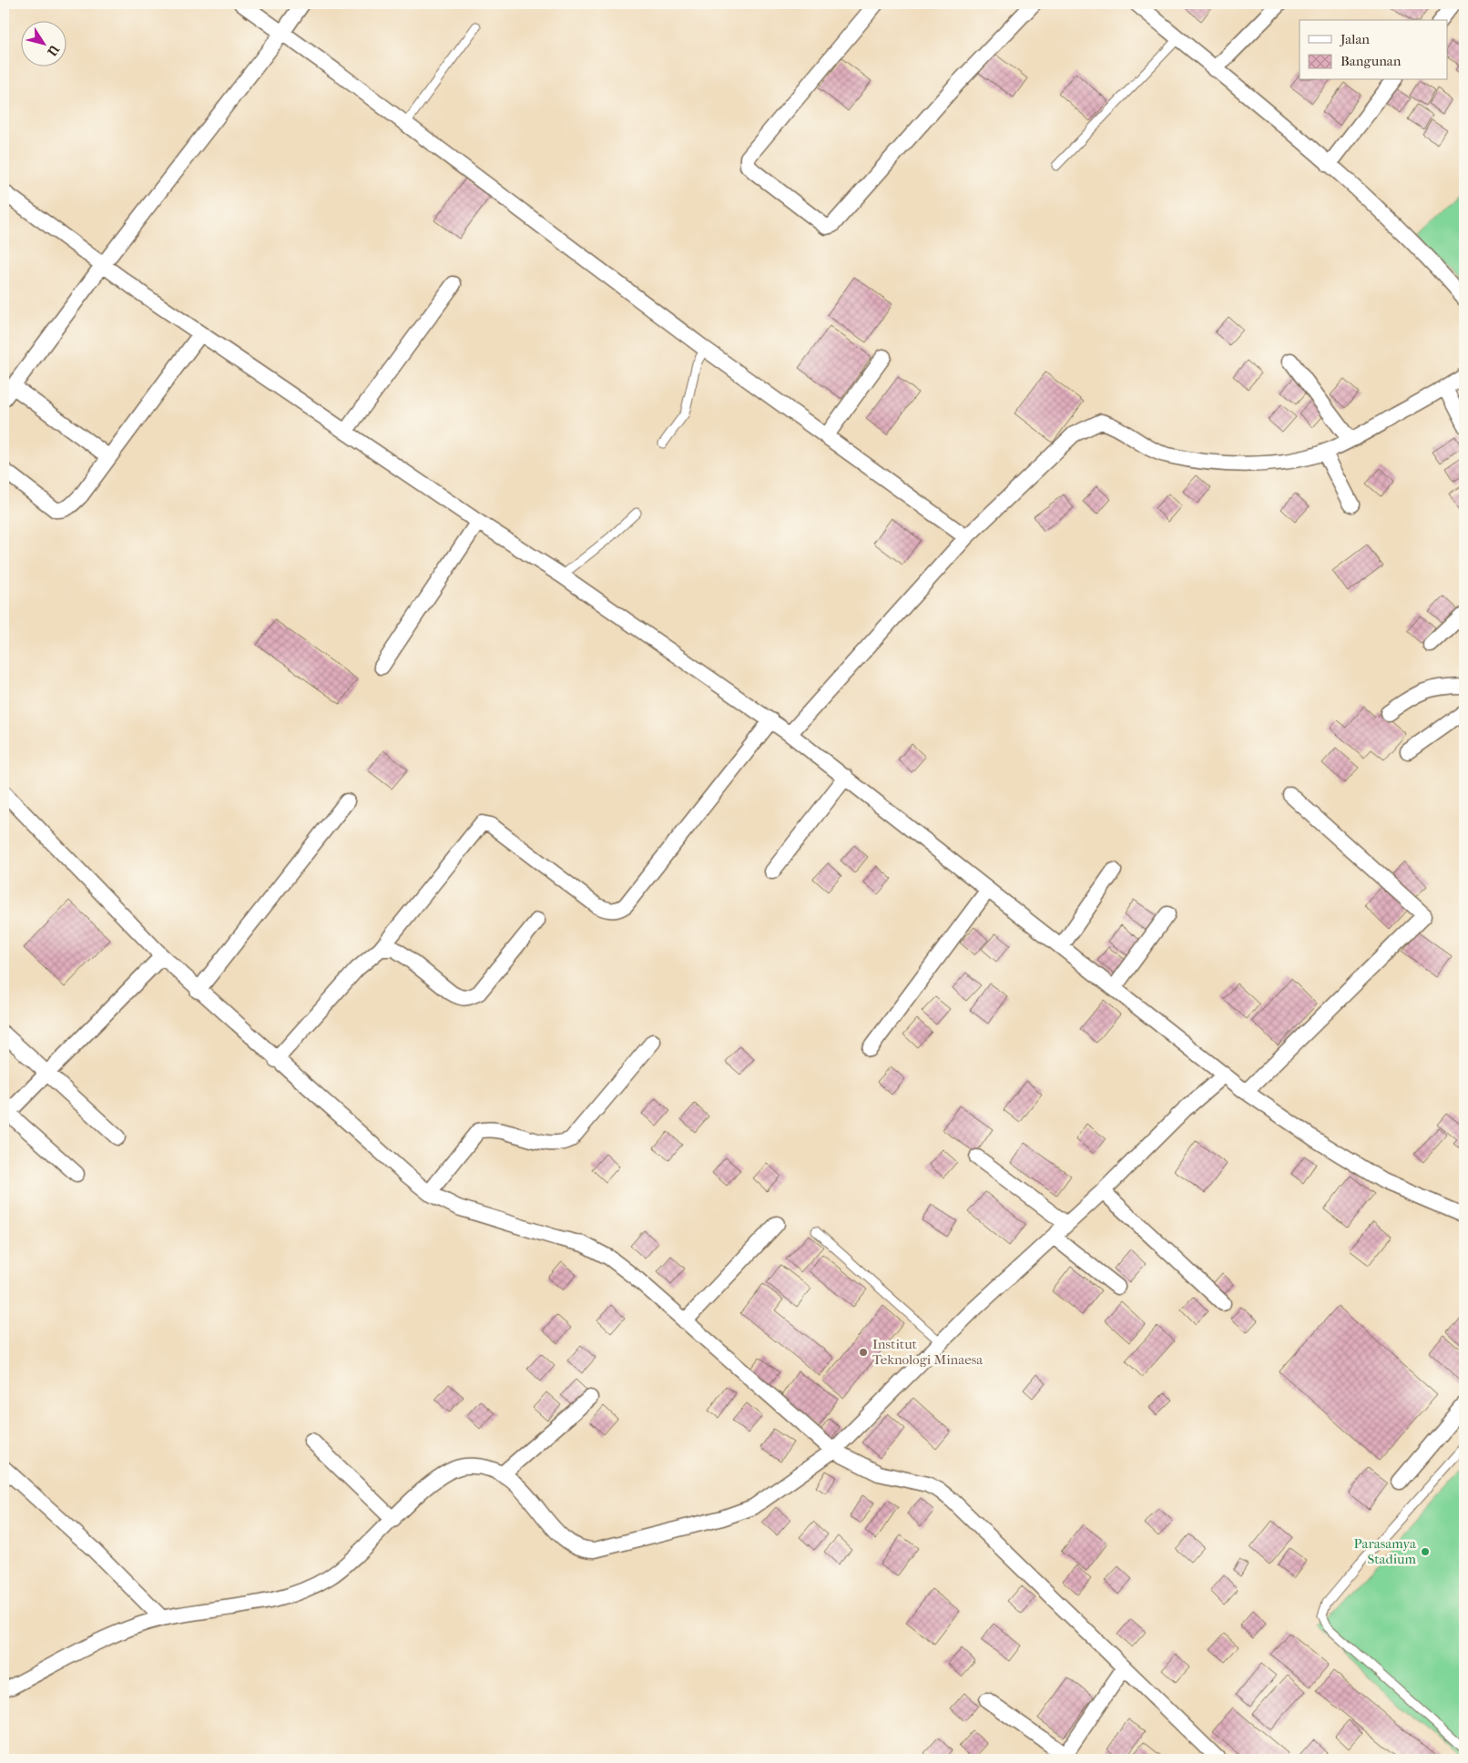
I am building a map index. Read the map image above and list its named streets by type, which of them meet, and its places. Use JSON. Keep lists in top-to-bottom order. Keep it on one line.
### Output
{"places":["Institut Teknologi Minaesa","Parasamya Stadium"],"legend":["Jalan","Bangunan"],"north":"bottom right"}
